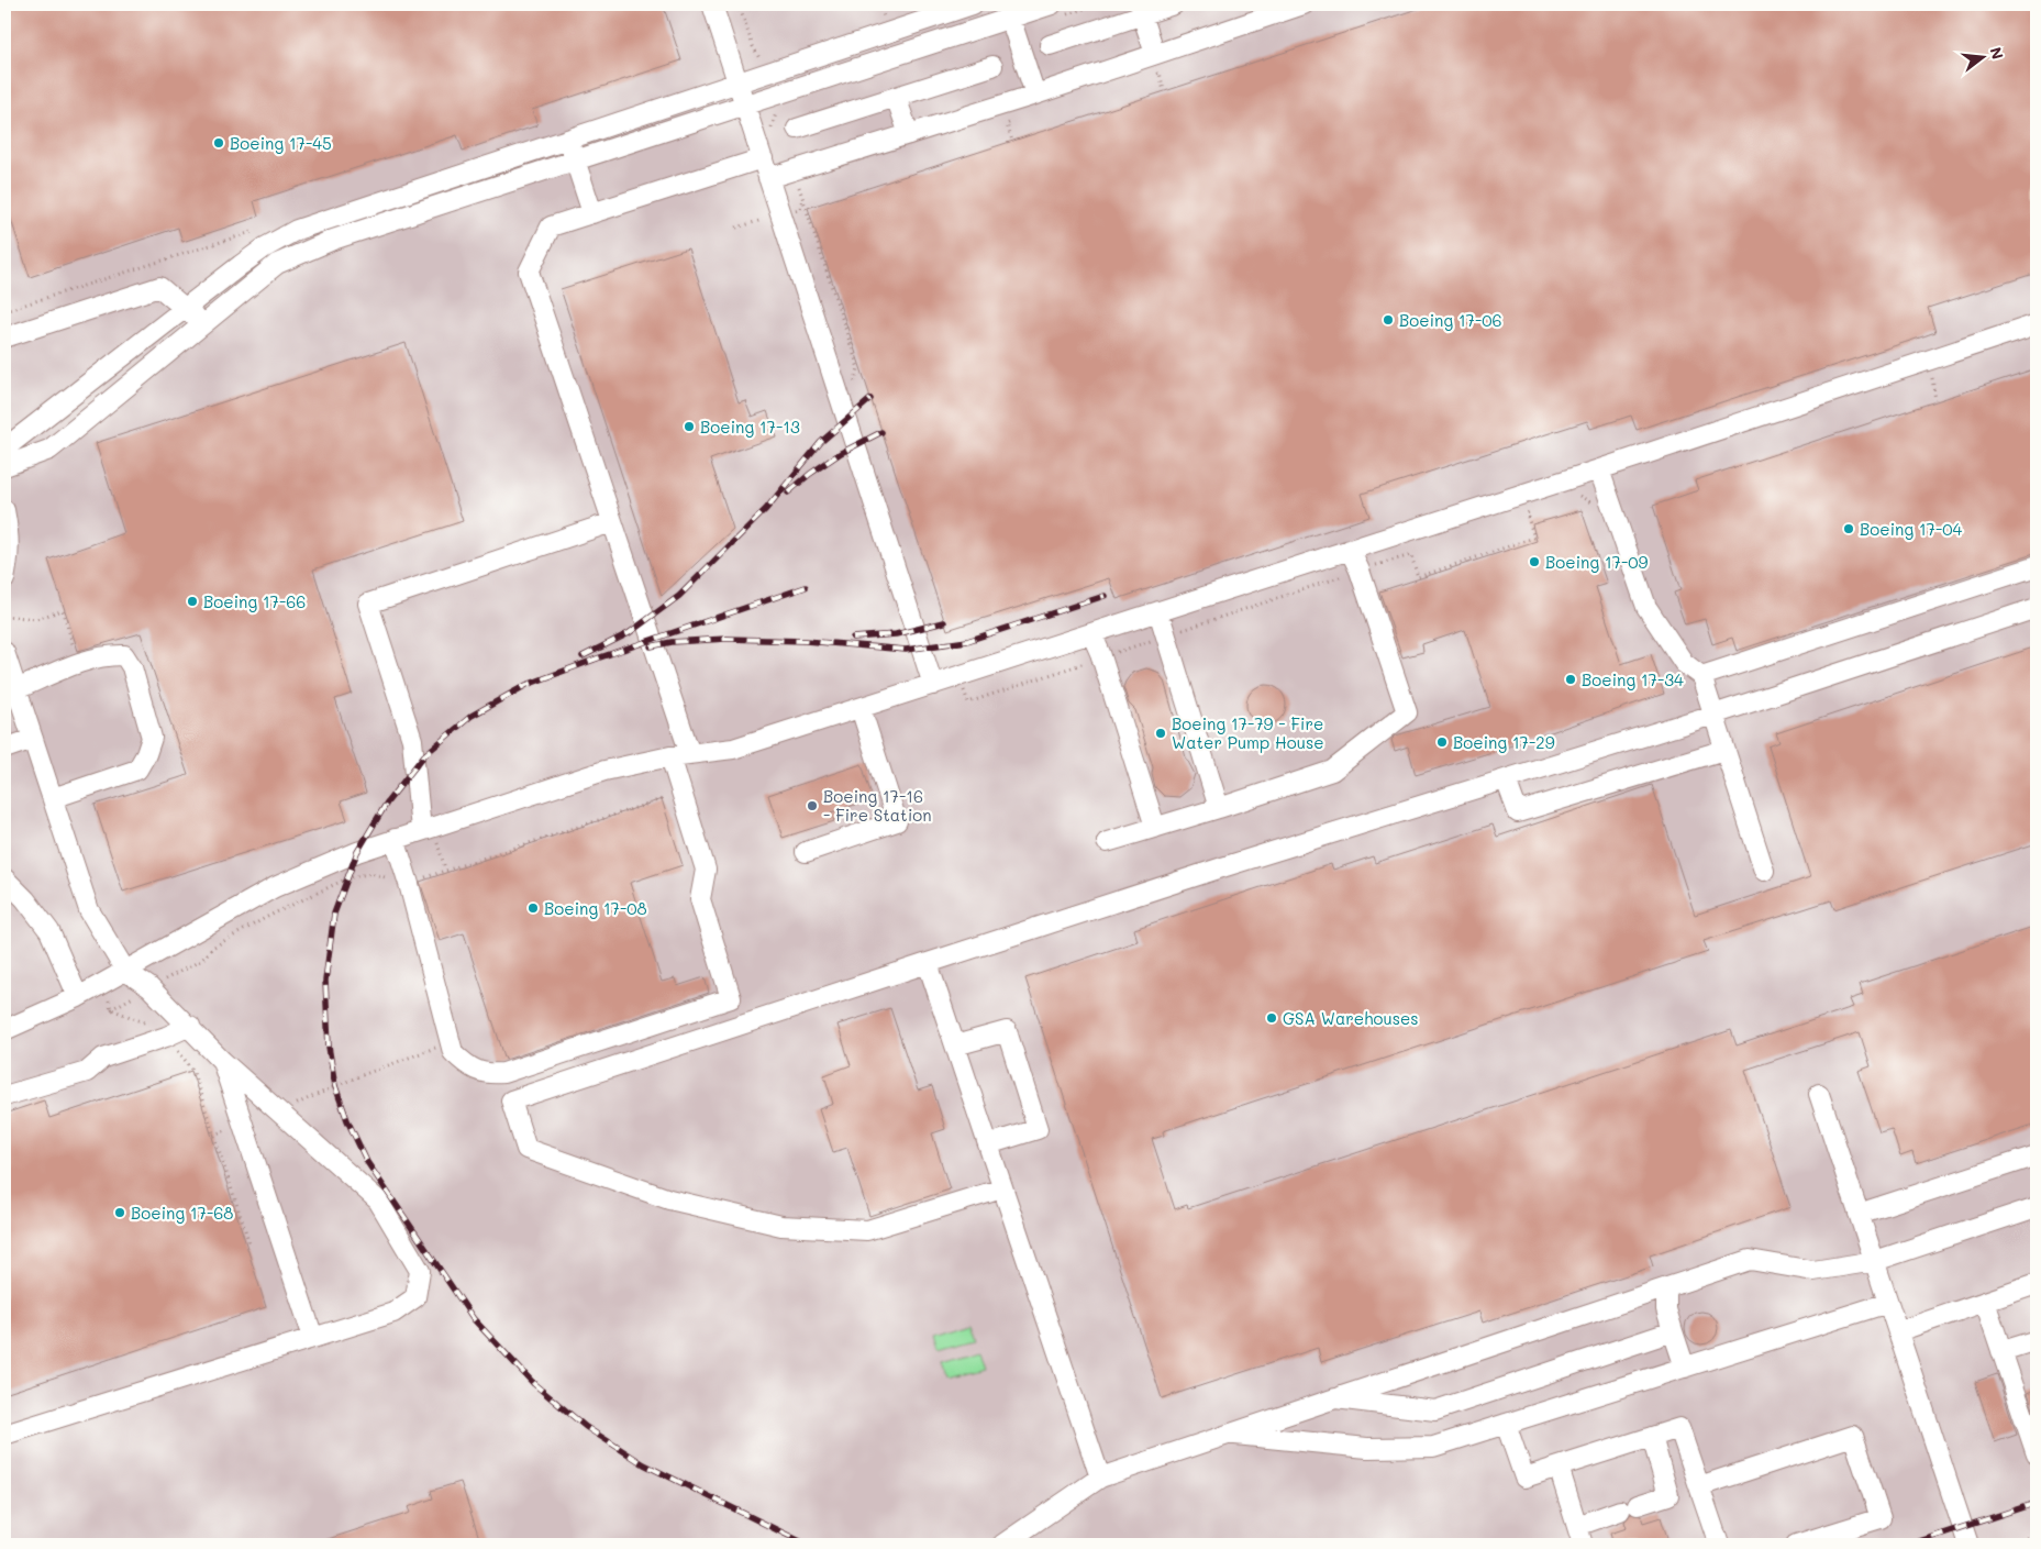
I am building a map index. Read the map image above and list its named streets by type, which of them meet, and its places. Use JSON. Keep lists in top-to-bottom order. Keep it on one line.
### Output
{"places":["Boeing 17-45","Boeing 17-06","Boeing 17-13","Boeing 17-04","Boeing 17-09","Boeing 17-66","Boeing 17-34","Boeing 17-79 - Fire Water Pump House","Boeing 17-29","Boeing 17-16 - Fire Station","Boeing 17-08","GSA Warehouses","Boeing 17-68"],"north":"right"}
